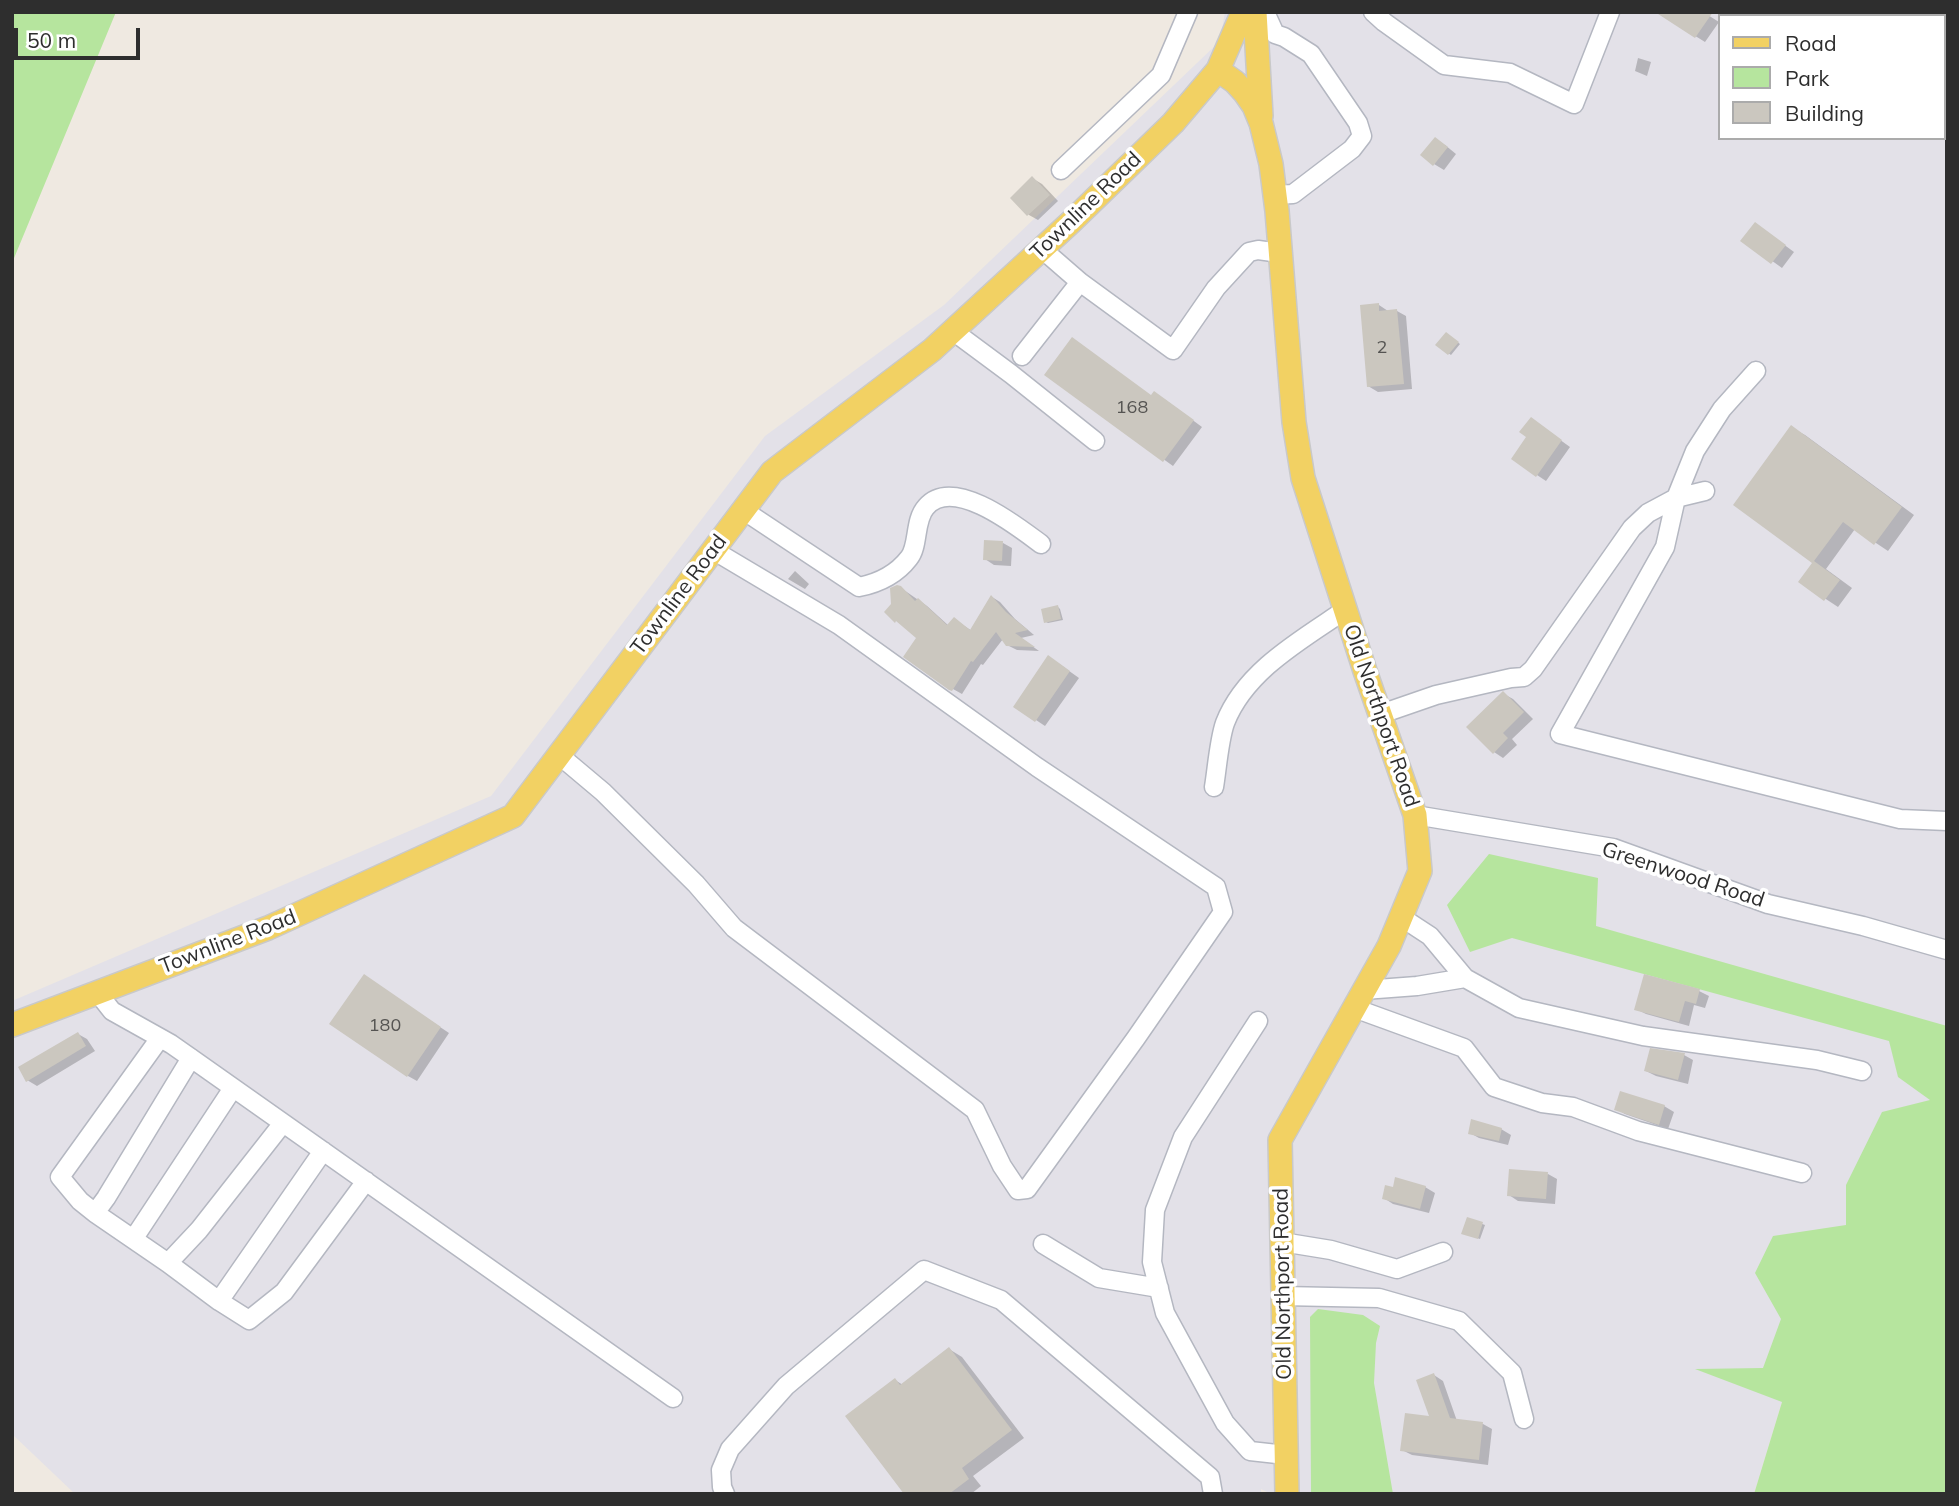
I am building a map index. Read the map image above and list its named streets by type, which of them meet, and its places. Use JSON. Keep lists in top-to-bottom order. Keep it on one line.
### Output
{"streets":{"main road":["Townline Road","Old Northport Road"],"street":["Greenwood Road"]},"crossings":[["Townline Road","Old Northport Road"],["Old Northport Road","Greenwood Road"]],"house_numbers":["2","168","180"],"legend":["Road","Park","Building"],"scale_bar":"50 m"}
